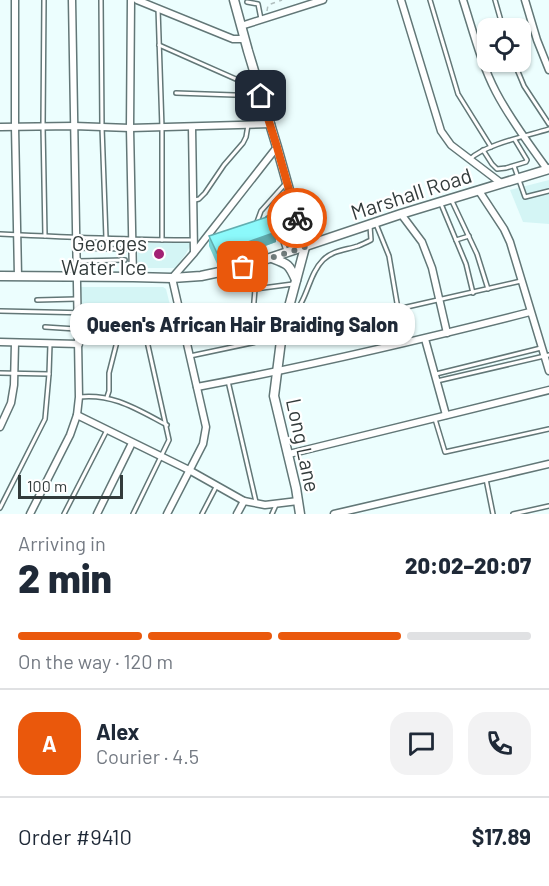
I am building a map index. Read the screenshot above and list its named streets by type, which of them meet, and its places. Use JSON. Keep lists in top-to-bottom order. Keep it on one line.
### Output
{"streets":{"main road":["Marshall Road","Long Lane"]},"crossings":[["Marshall Road","Long Lane"]],"places":["Georges Water Ice","Queen's African Hair Braiding Salon"],"scale_bar":"100 m","page":{"bubble":"Queen's African Hair Braiding Salon","scale":"100 m","heading":["2 min","Arriving in","20:02–20:07"],"panel":["Alex","Courier · 4.5","Order #9410","$17.89"],"bar":"On the way · 120 m","round":"A"}}
